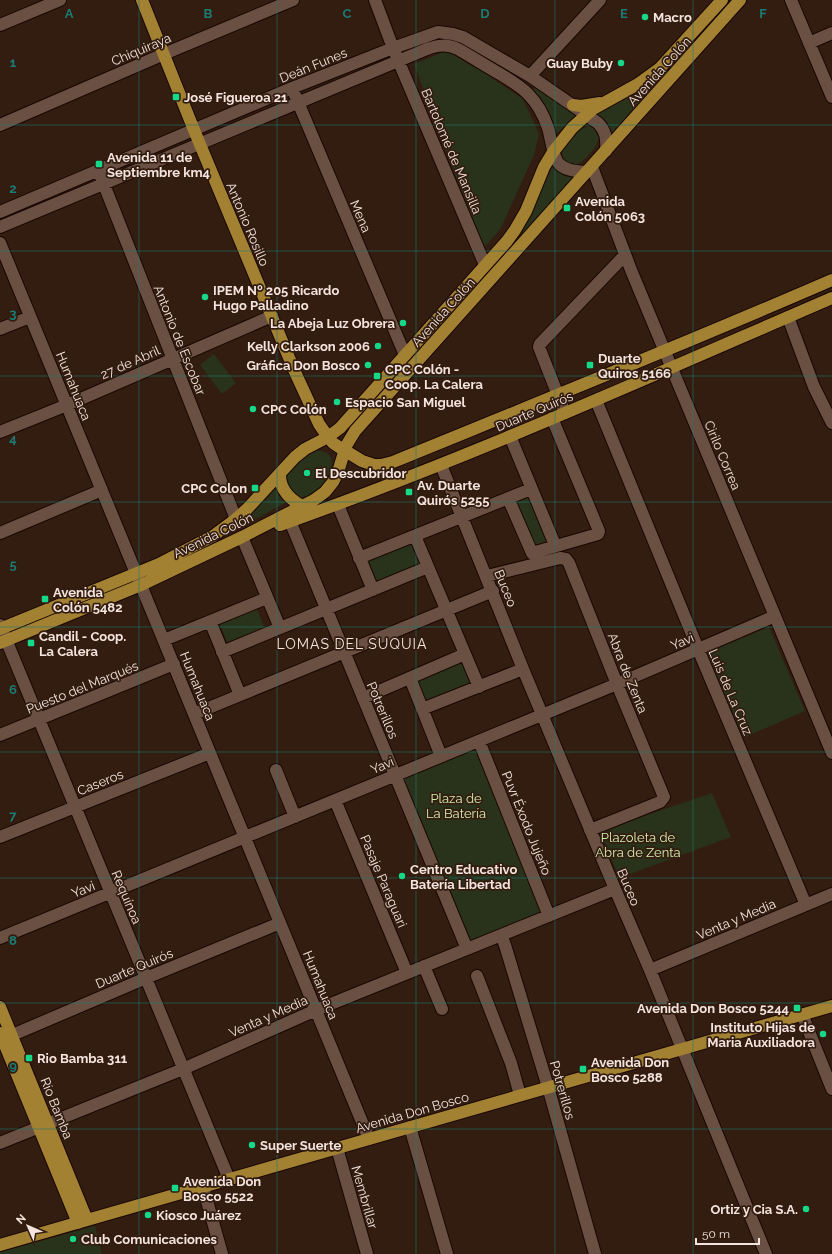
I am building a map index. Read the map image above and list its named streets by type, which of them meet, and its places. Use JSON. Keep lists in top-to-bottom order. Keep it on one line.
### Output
{"streets":{"main road":["Avenida Colón","Antonio Rosillo","Duarte Quirós","Río Bamba","Avenida Don Bosco"],"street":["Chiquiraya","Deán Funes","Bartolomé de Mansilla","Mena","Antonio de Escobar","27 de Abril","Humahuaca","Cirilo Correa","Buceo","Yavi","Abra de Zenta","Puesto del Marqués","Luis de La Cruz","Potrerillos","Caseros","Puvr Éxodo Jujeño","Pasaje Paraguari","Requínoa","Venta y Media","Membrillar"]},"crossings":[["Chiquiraya","Antonio Rosillo"],["Deán Funes","Avenida Colón"],["Deán Funes","Bartolomé de Mansilla"],["Deán Funes","Mena"],["Deán Funes","Antonio Rosillo"],["Deán Funes","Antonio de Escobar"],["Deán Funes","Cirilo Correa"],["Avenida Colón","Bartolomé de Mansilla"],["Avenida Colón","Mena"],["Avenida Colón","Antonio Rosillo"],["Avenida Colón","Antonio de Escobar"],["Avenida Colón","Humahuaca"],["Avenida Colón","Duarte Quirós"],["Avenida Colón","Cirilo Correa"],["Avenida Colón","Requínoa"],["Antonio Rosillo","27 de Abril"],["Antonio Rosillo","Duarte Quirós"],["Antonio de Escobar","27 de Abril"],["27 de Abril","Humahuaca"],["Humahuaca","Duarte Quirós"],["Humahuaca","Yavi"],["Humahuaca","Puesto del Marqués"],["Humahuaca","Caseros"],["Humahuaca","Venta y Media"],["Humahuaca","Avenida Don Bosco"],["Duarte Quirós","Cirilo Correa"],["Duarte Quirós","Buceo"],["Duarte Quirós","Luis de La Cruz"],["Duarte Quirós","Potrerillos"],["Duarte Quirós","Requínoa"],["Duarte Quirós","Río Bamba"],["Cirilo Correa","Yavi"],["Buceo","Yavi"],["Buceo","Abra de Zenta"],["Buceo","Venta y Media"],["Buceo","Avenida Don Bosco"],["Yavi","Abra de Zenta"],["Yavi","Luis de La Cruz"],["Yavi","Potrerillos"],["Yavi","Puvr Éxodo Jujeño"],["Yavi","Pasaje Paraguari"],["Yavi","Requínoa"],["Puesto del Marqués","Requínoa"],["Luis de La Cruz","Venta y Media"],["Potrerillos","Venta y Media"],["Potrerillos","Avenida Don Bosco"],["Caseros","Requínoa"],["Puvr Éxodo Jujeño","Venta y Media"],["Pasaje Paraguari","Venta y Media"],["Requínoa","Venta y Media"],["Requínoa","Avenida Don Bosco"],["Venta y Media","Río Bamba"],["Río Bamba","Avenida Don Bosco"],["Avenida Don Bosco","Membrillar"]],"districts":["LOMAS DEL SUQUIA"],"parks":["Plaza de La Batería","Plazoleta de Abra de Zenta"],"places":{"other":["Macro","Guay Buby","IPEM Nº 205 Ricardo Hugo Palladino","La Abeja Luz Obrera","Kelly Clarkson 2006","Gráfica Don Bosco","Espacio San Miguel","CPC Colón","El Descubridor","Centro Educativo Batería Libertad","Instituto Hijas de Maria Auxiliadora","Super Suerte","Ortiz y Cia S.A.","Kiosco Juárez","Club Comunicaciones"],"transit":["José Figueroa 21","Avenida 11 de Septiembre km4","Avenida Colón 5063","Duarte Quiros 5166","CPC Colón - Coop. La Calera","CPC Colon","Av. Duarte Quirós 5255","Avenida Colón 5482","Candil - Coop. La Calera","Avenida Don Bosco 5244","Rio Bamba 311","Avenida Don Bosco 5288","Avenida Don Bosco 5522"]},"scale_bar":"50 m","north":"top left","grid":{"columns":["A","B","C","D","E","F"],"rows":["1","2","3","4","5","6","7","8","9"]}}
